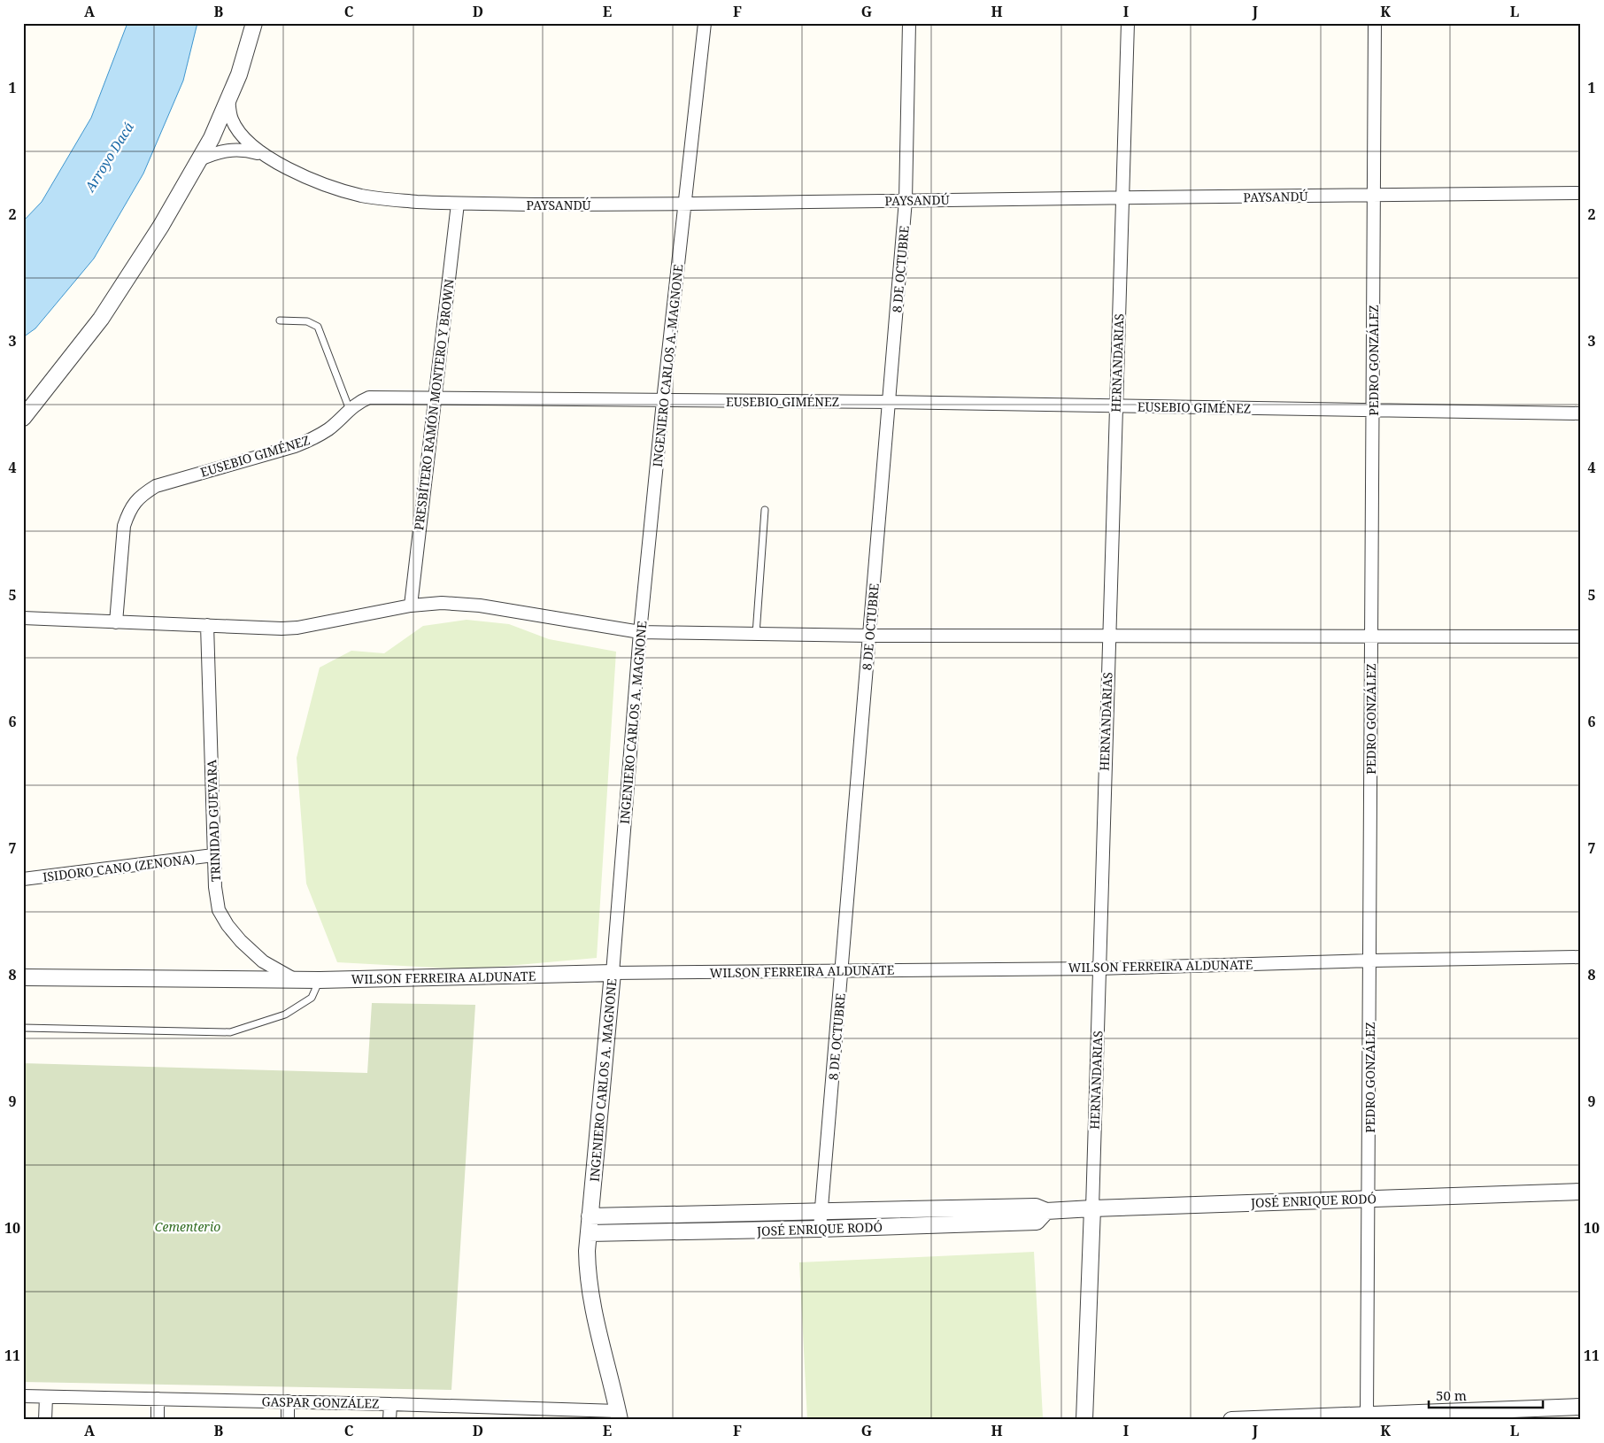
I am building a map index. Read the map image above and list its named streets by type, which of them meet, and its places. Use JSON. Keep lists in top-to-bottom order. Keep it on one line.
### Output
{"streets":{"street":["PAYSANDÚ","8 DE OCTUBRE","PEDRO GONZÁLEZ","HERNANDARIAS","INGENIERO CARLOS A. MAGNONE","EUSEBIO GIMÉNEZ","PRESBÍTERO RAMÓN MONTERO Y BROWN","TRINIDAD GUEVARA","ISIDORO CANO (ZENONA)","WILSON FERREIRA ALDUNATE","JOSÉ ENRIQUE RODÓ","GASPAR GONZÁLEZ"]},"crossings":[["PAYSANDÚ","8 DE OCTUBRE"],["PAYSANDÚ","PEDRO GONZÁLEZ"],["PAYSANDÚ","HERNANDARIAS"],["PAYSANDÚ","INGENIERO CARLOS A. MAGNONE"],["PAYSANDÚ","PRESBÍTERO RAMÓN MONTERO Y BROWN"],["8 DE OCTUBRE","EUSEBIO GIMÉNEZ"],["8 DE OCTUBRE","WILSON FERREIRA ALDUNATE"],["8 DE OCTUBRE","JOSÉ ENRIQUE RODÓ"],["PEDRO GONZÁLEZ","EUSEBIO GIMÉNEZ"],["PEDRO GONZÁLEZ","WILSON FERREIRA ALDUNATE"],["PEDRO GONZÁLEZ","JOSÉ ENRIQUE RODÓ"],["HERNANDARIAS","EUSEBIO GIMÉNEZ"],["HERNANDARIAS","WILSON FERREIRA ALDUNATE"],["HERNANDARIAS","JOSÉ ENRIQUE RODÓ"],["INGENIERO CARLOS A. MAGNONE","EUSEBIO GIMÉNEZ"],["INGENIERO CARLOS A. MAGNONE","WILSON FERREIRA ALDUNATE"],["INGENIERO CARLOS A. MAGNONE","JOSÉ ENRIQUE RODÓ"],["INGENIERO CARLOS A. MAGNONE","GASPAR GONZÁLEZ"],["EUSEBIO GIMÉNEZ","PRESBÍTERO RAMÓN MONTERO Y BROWN"],["TRINIDAD GUEVARA","ISIDORO CANO (ZENONA)"],["TRINIDAD GUEVARA","WILSON FERREIRA ALDUNATE"]],"water":["Arroyo Dacá"],"parks":["Cementerio"],"scale_bar":"50 m","grid":{"columns":["A","B","C","D","E","F","G","H","I","J","K","L"],"rows":["1","2","3","4","5","6","7","8","9","10","11"]}}
